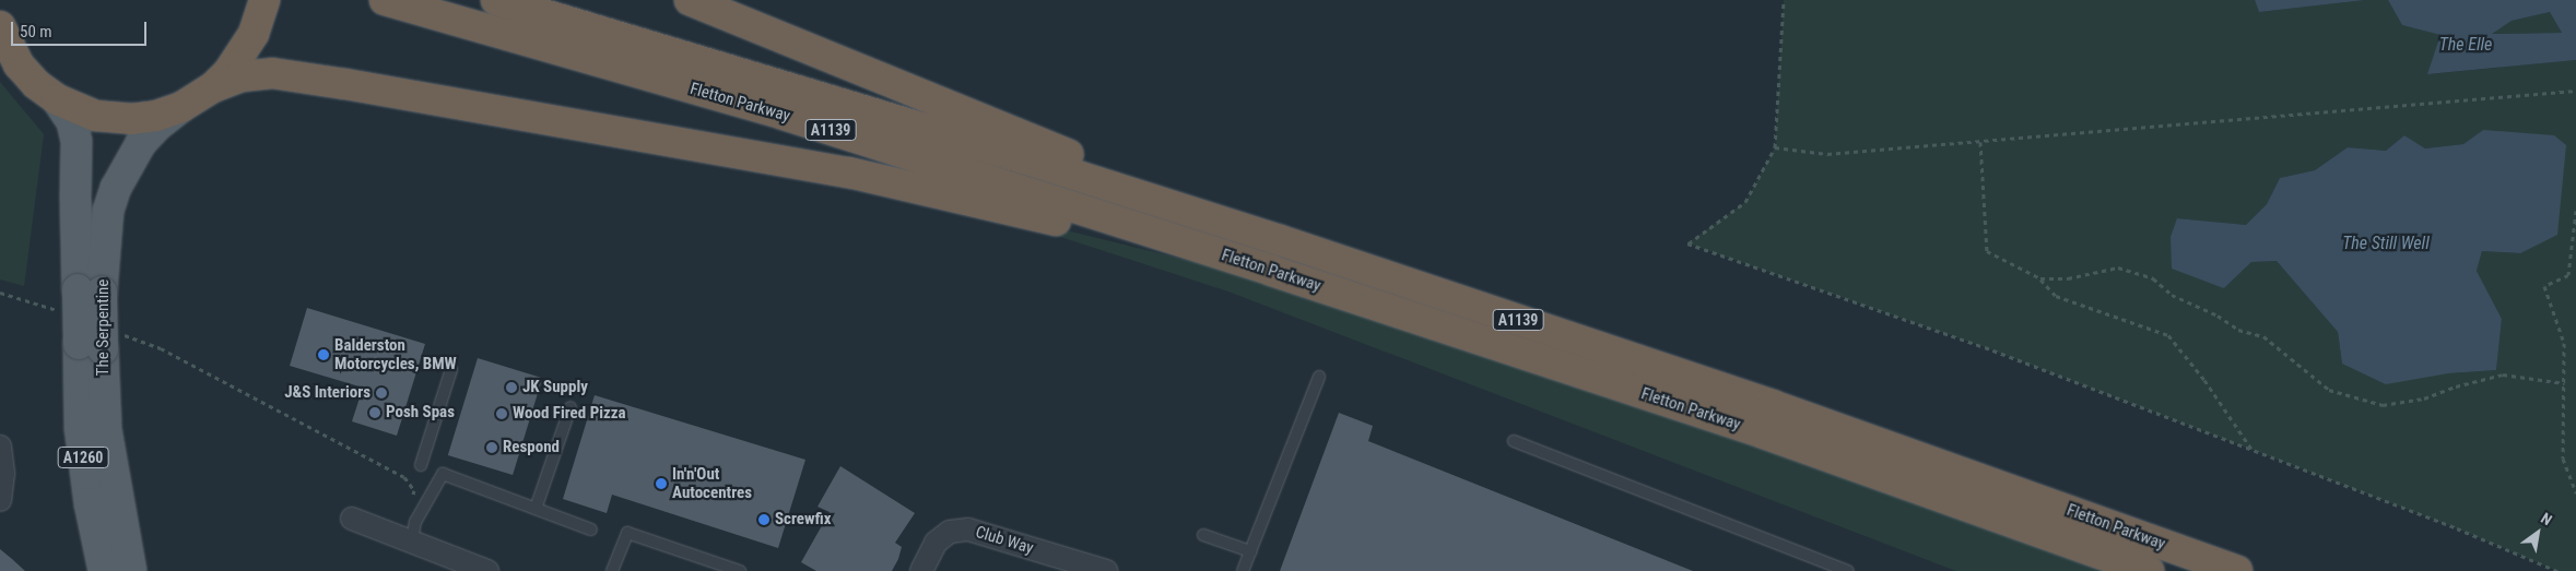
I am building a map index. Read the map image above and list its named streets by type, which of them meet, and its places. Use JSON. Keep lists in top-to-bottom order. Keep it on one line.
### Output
{"streets":{"highway":["Fletton Parkway","A1139"],"main road":["The Serpentine","A1260"],"street":["Club Way"]},"water":["The Elle","The Still Well"],"places":["Balderston Motorcycles, BMW","JK Supply","J&S Interiors","Posh Spas","Wood Fired Pizza","Respond","In'n'Out Autocentres","Screwfix"],"scale_bar":"50 m","north":"top right"}
